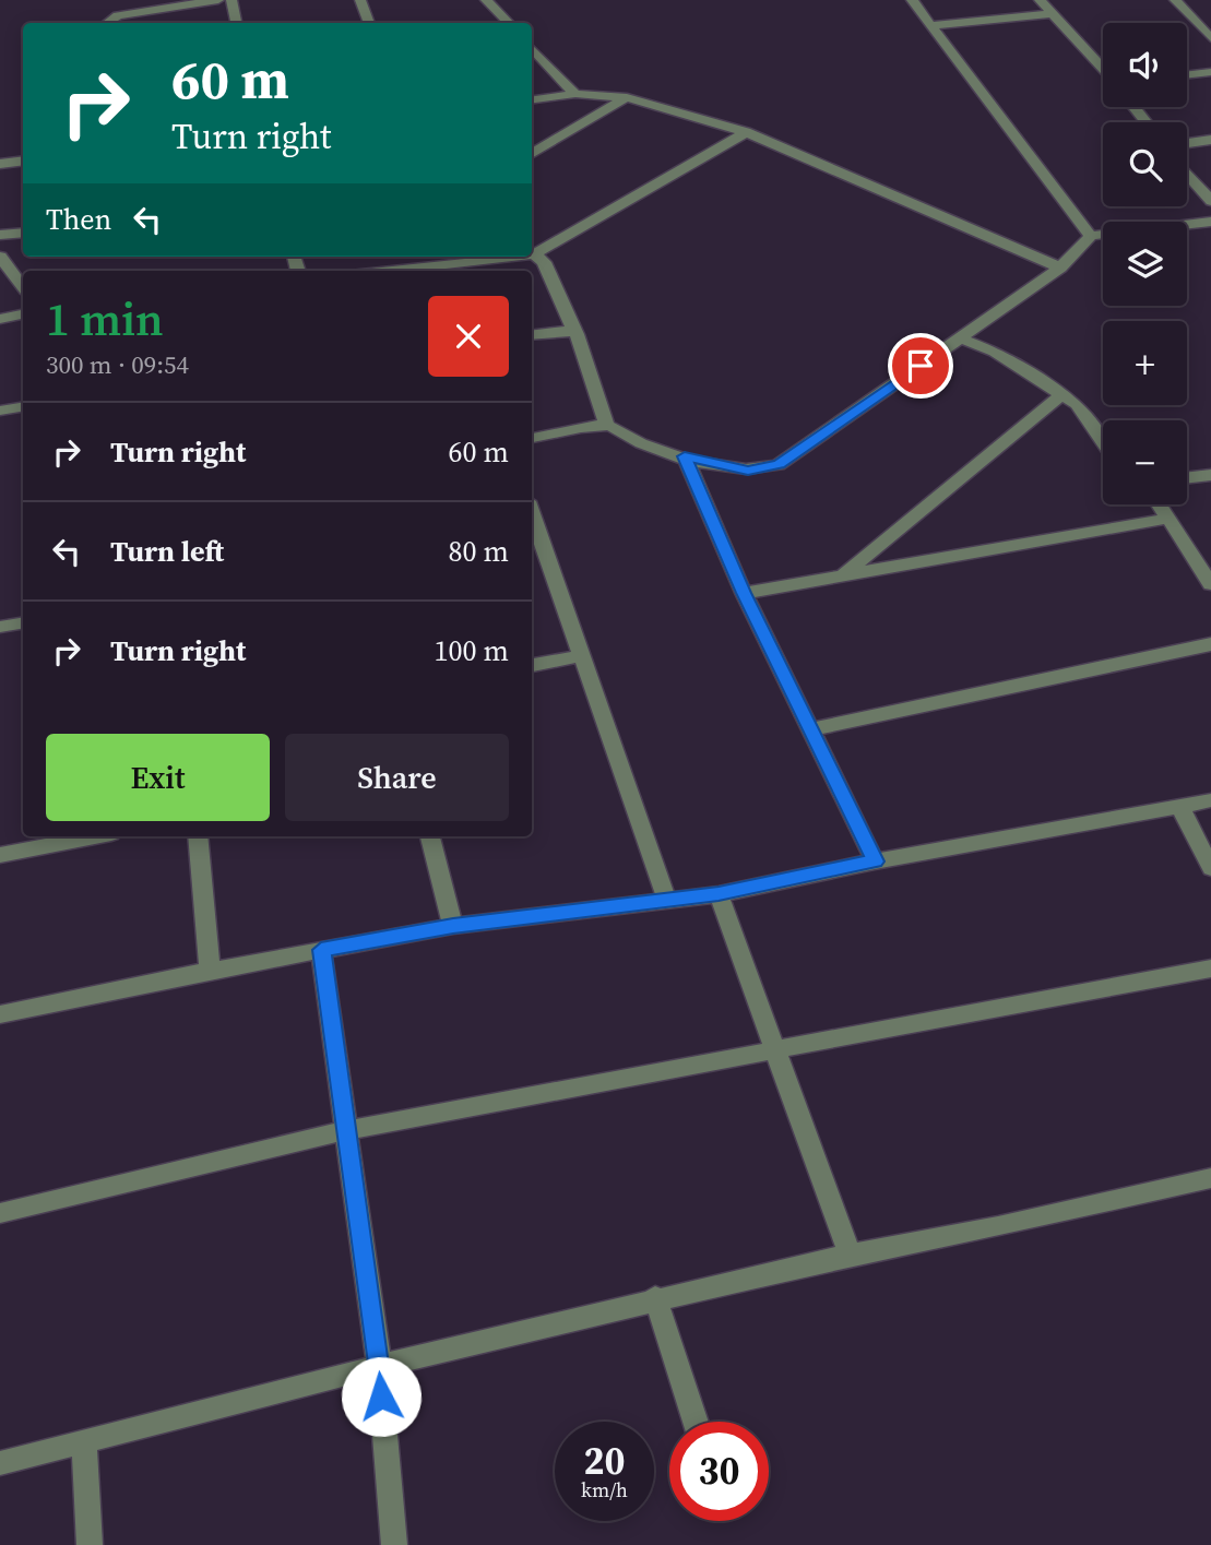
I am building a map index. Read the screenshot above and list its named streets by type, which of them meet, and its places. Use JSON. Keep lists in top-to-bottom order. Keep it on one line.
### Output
{"page":{"map_buttons":["+","−"],"turn":["60 m","Turn right"],"then":"Then","heading":["1 min","300 m · 09:54"],"list":[{"name":"Turn right","value":"60 m"},{"name":"Turn left","value":"80 m"},{"name":"Turn right","value":"100 m"}],"buttons":["Exit","Share"],"speed":"20 km/h","limit":"30"}}
